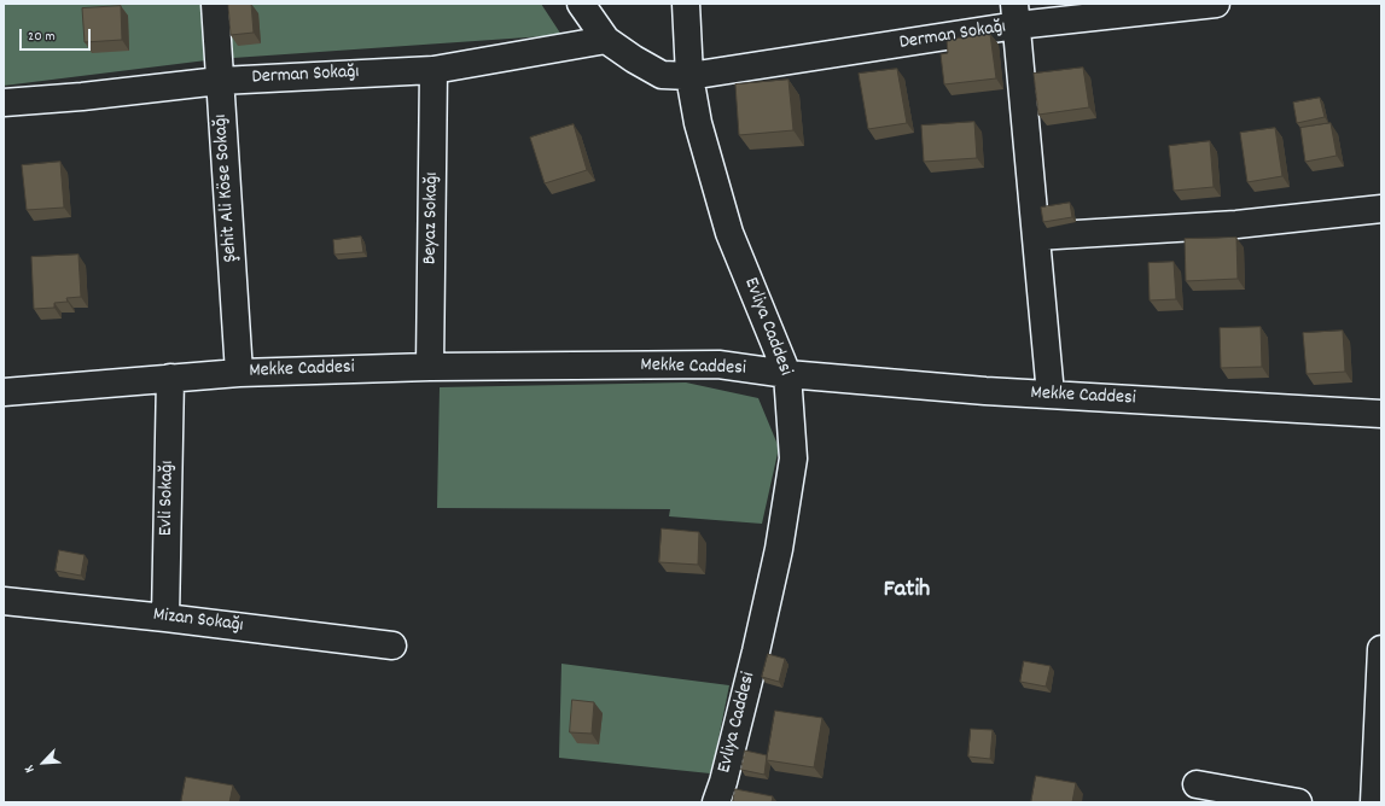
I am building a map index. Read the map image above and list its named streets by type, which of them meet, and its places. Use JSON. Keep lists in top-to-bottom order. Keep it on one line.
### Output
{"streets":{"street":["Derman Sokağı","Şehit Ali Köse Sokağı","Beyaz Sokağı","Evliya Caddesi","Mekke Caddesi","Evli Sokağı","Mizan Sokağı"]},"crossings":[["Derman Sokağı","Şehit Ali Köse Sokağı"],["Derman Sokağı","Beyaz Sokağı"],["Derman Sokağı","Evliya Caddesi"],["Şehit Ali Köse Sokağı","Mekke Caddesi"],["Beyaz Sokağı","Mekke Caddesi"],["Evliya Caddesi","Mekke Caddesi"],["Mekke Caddesi","Evli Sokağı"],["Evli Sokağı","Mizan Sokağı"]],"districts":["Fatih"],"scale_bar":"20 m","north":"bottom left"}
